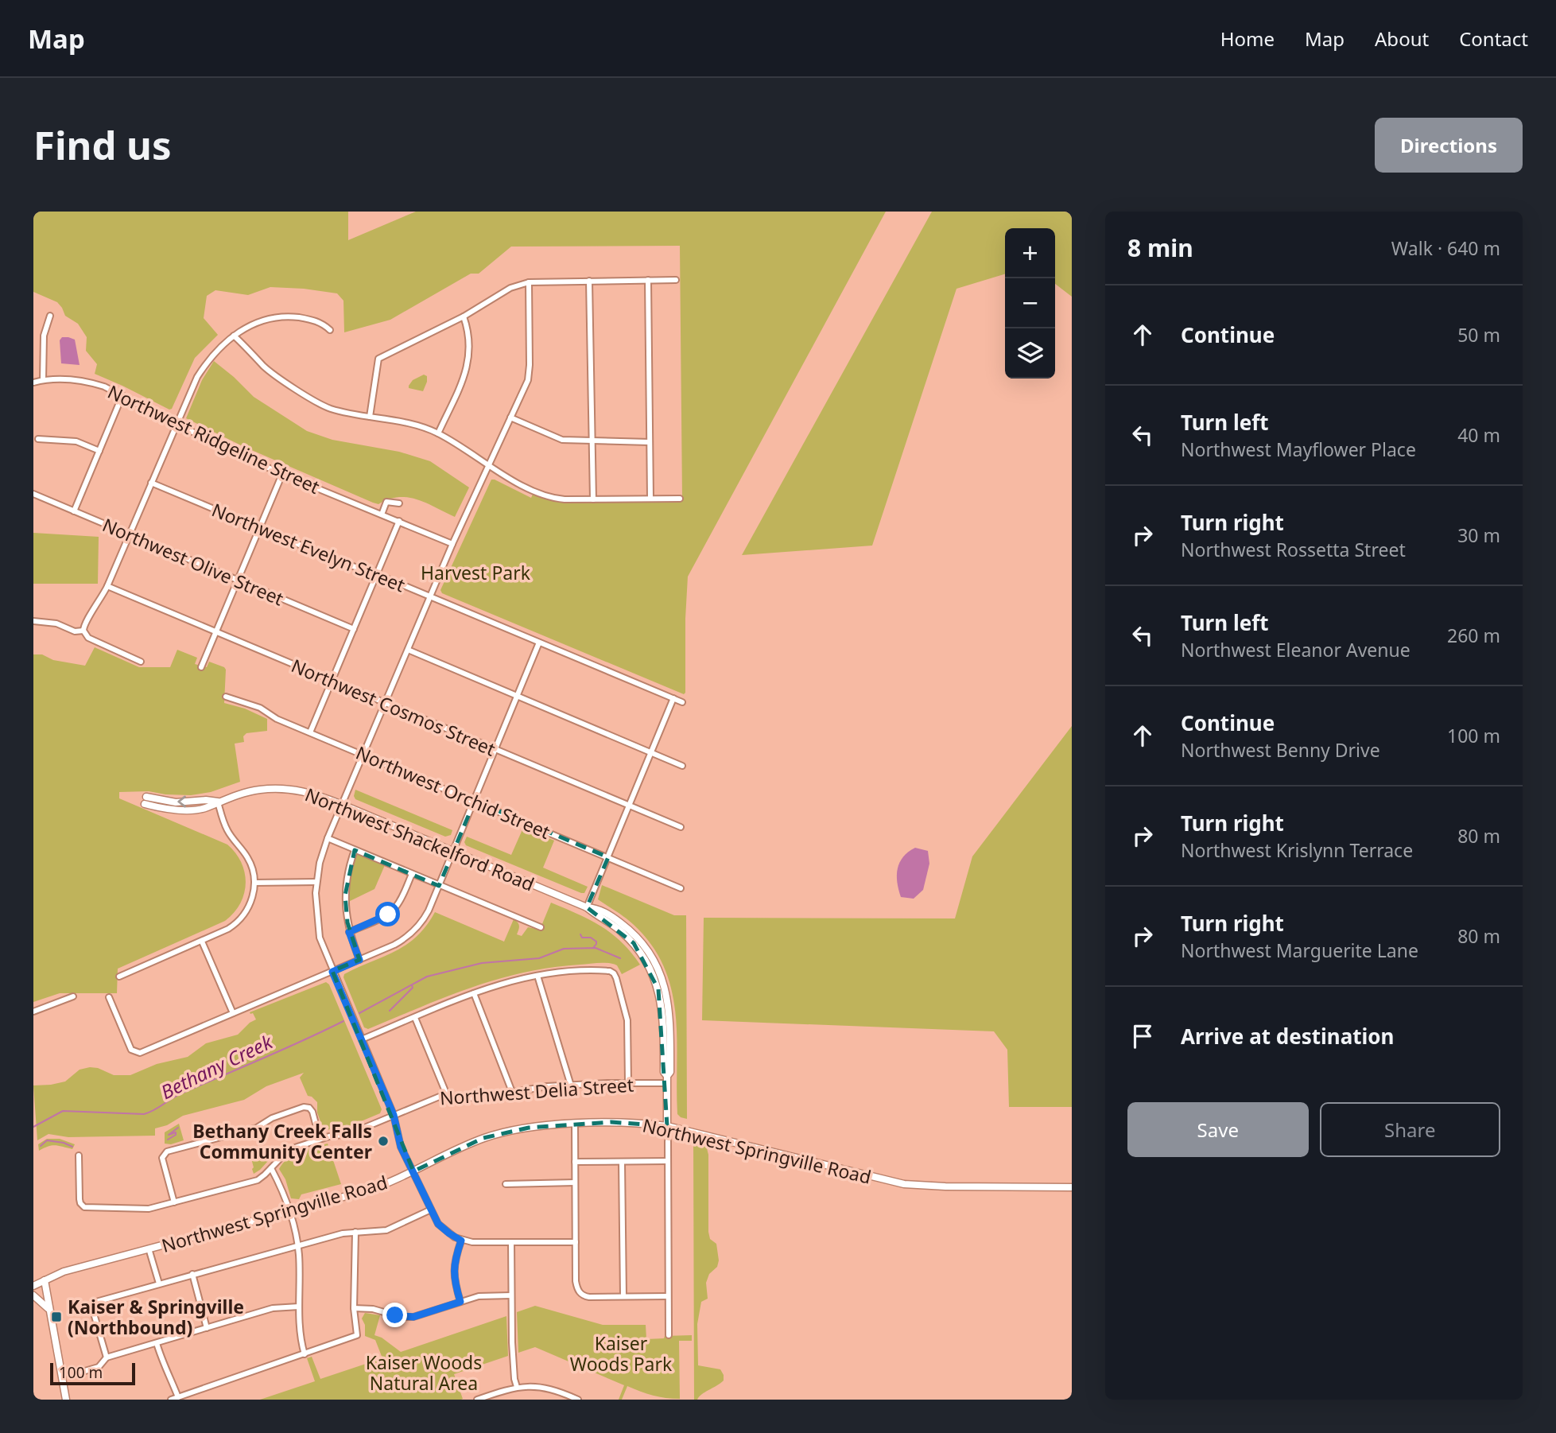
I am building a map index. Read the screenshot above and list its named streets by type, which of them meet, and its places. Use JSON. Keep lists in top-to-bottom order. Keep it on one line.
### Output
{"streets":{"street":["Northwest Ridgeline Street","Northwest Evelyn Street","Northwest Olive Street","Northwest Cosmos Street","Northwest Orchid Street","Northwest Shackelford Road","Northwest Delia Street","Northwest Springville Road"]},"crossings":[["Northwest Shackelford Road","Northwest Delia Street"],["Northwest Shackelford Road","Northwest Springville Road"]],"water":["Bethany Creek"],"parks":["Harvest Park","Kaiser Woods Park","Kaiser Woods Natural Area"],"places":{"other":["Bethany Creek Falls Community Center"],"transit":["Kaiser & Springville (Northbound)"]},"scale_bar":"100 m","page":{"header":"Map","nav":["Home","Map","About","Contact"],"buttons":["Directions",["Save","Share"]],"title":"Find us","heading":["8 min","Walk · 640 m"],"map_buttons":["+","−"],"list":[["Continue","50 m"],["Turn left","Northwest Mayflower Place","40 m"],["Turn right","Northwest Rossetta Street","30 m"],["Turn left","Northwest Eleanor Avenue","260 m"],["Continue","Northwest Benny Drive","100 m"],["Turn right","Northwest Krislynn Terrace","80 m"],["Turn right","Northwest Marguerite Lane","80 m"],"Arrive at destination"],"scale":"100 m"}}
